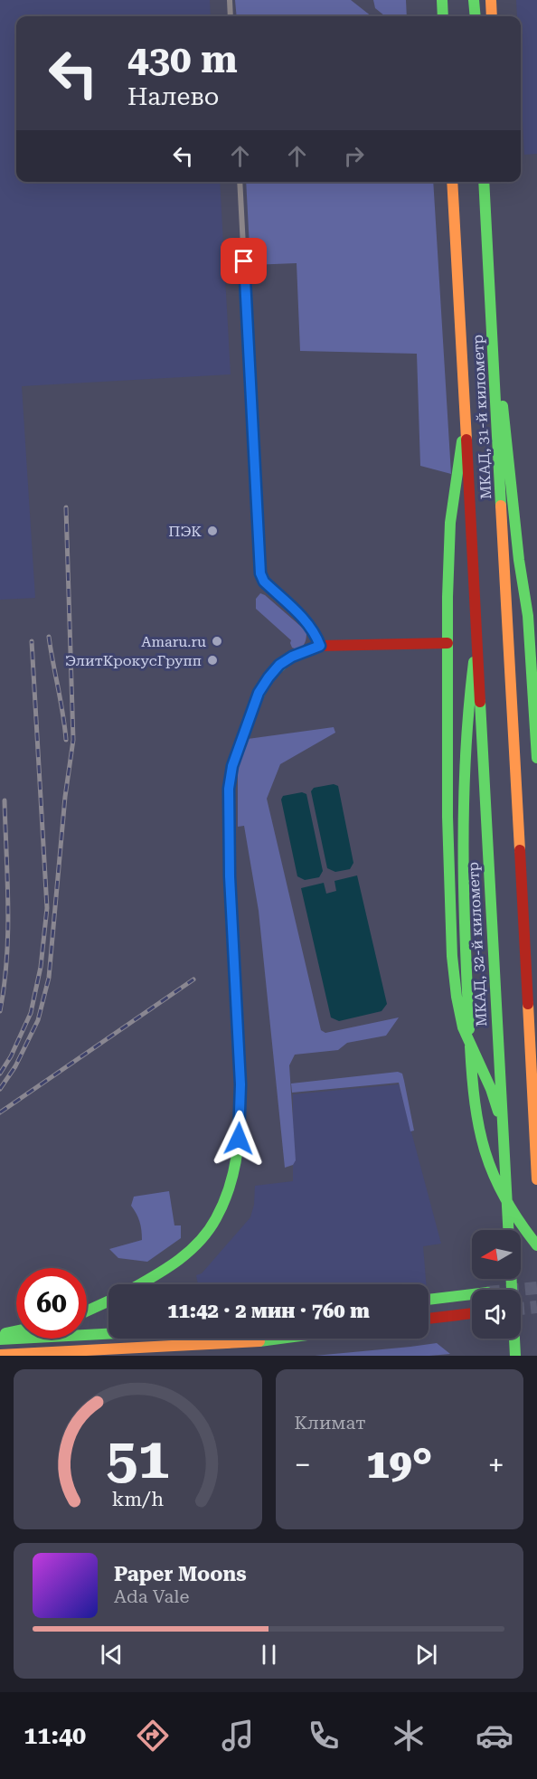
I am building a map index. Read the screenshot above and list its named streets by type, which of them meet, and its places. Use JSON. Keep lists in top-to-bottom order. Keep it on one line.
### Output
{"streets":{"main road":["МКАД, 31-й километр","МКАД, 32-й километр"]},"crossings":[["МКАД, 31-й километр","МКАД, 32-й километр"]],"places":["ПЭК","Amaru.ru","ЭлитКрокусГрупп"],"north":"left","page":{"turn":["430 m","Налево"],"limit":"60","trip":"11:42 · 2 мин · 760 m","tile":"Климат","heat":["−","19°","+"],"song":["Paper Moons","Ada Vale"],"tabs":"11:40","gauge":["51","km/h"]}}
